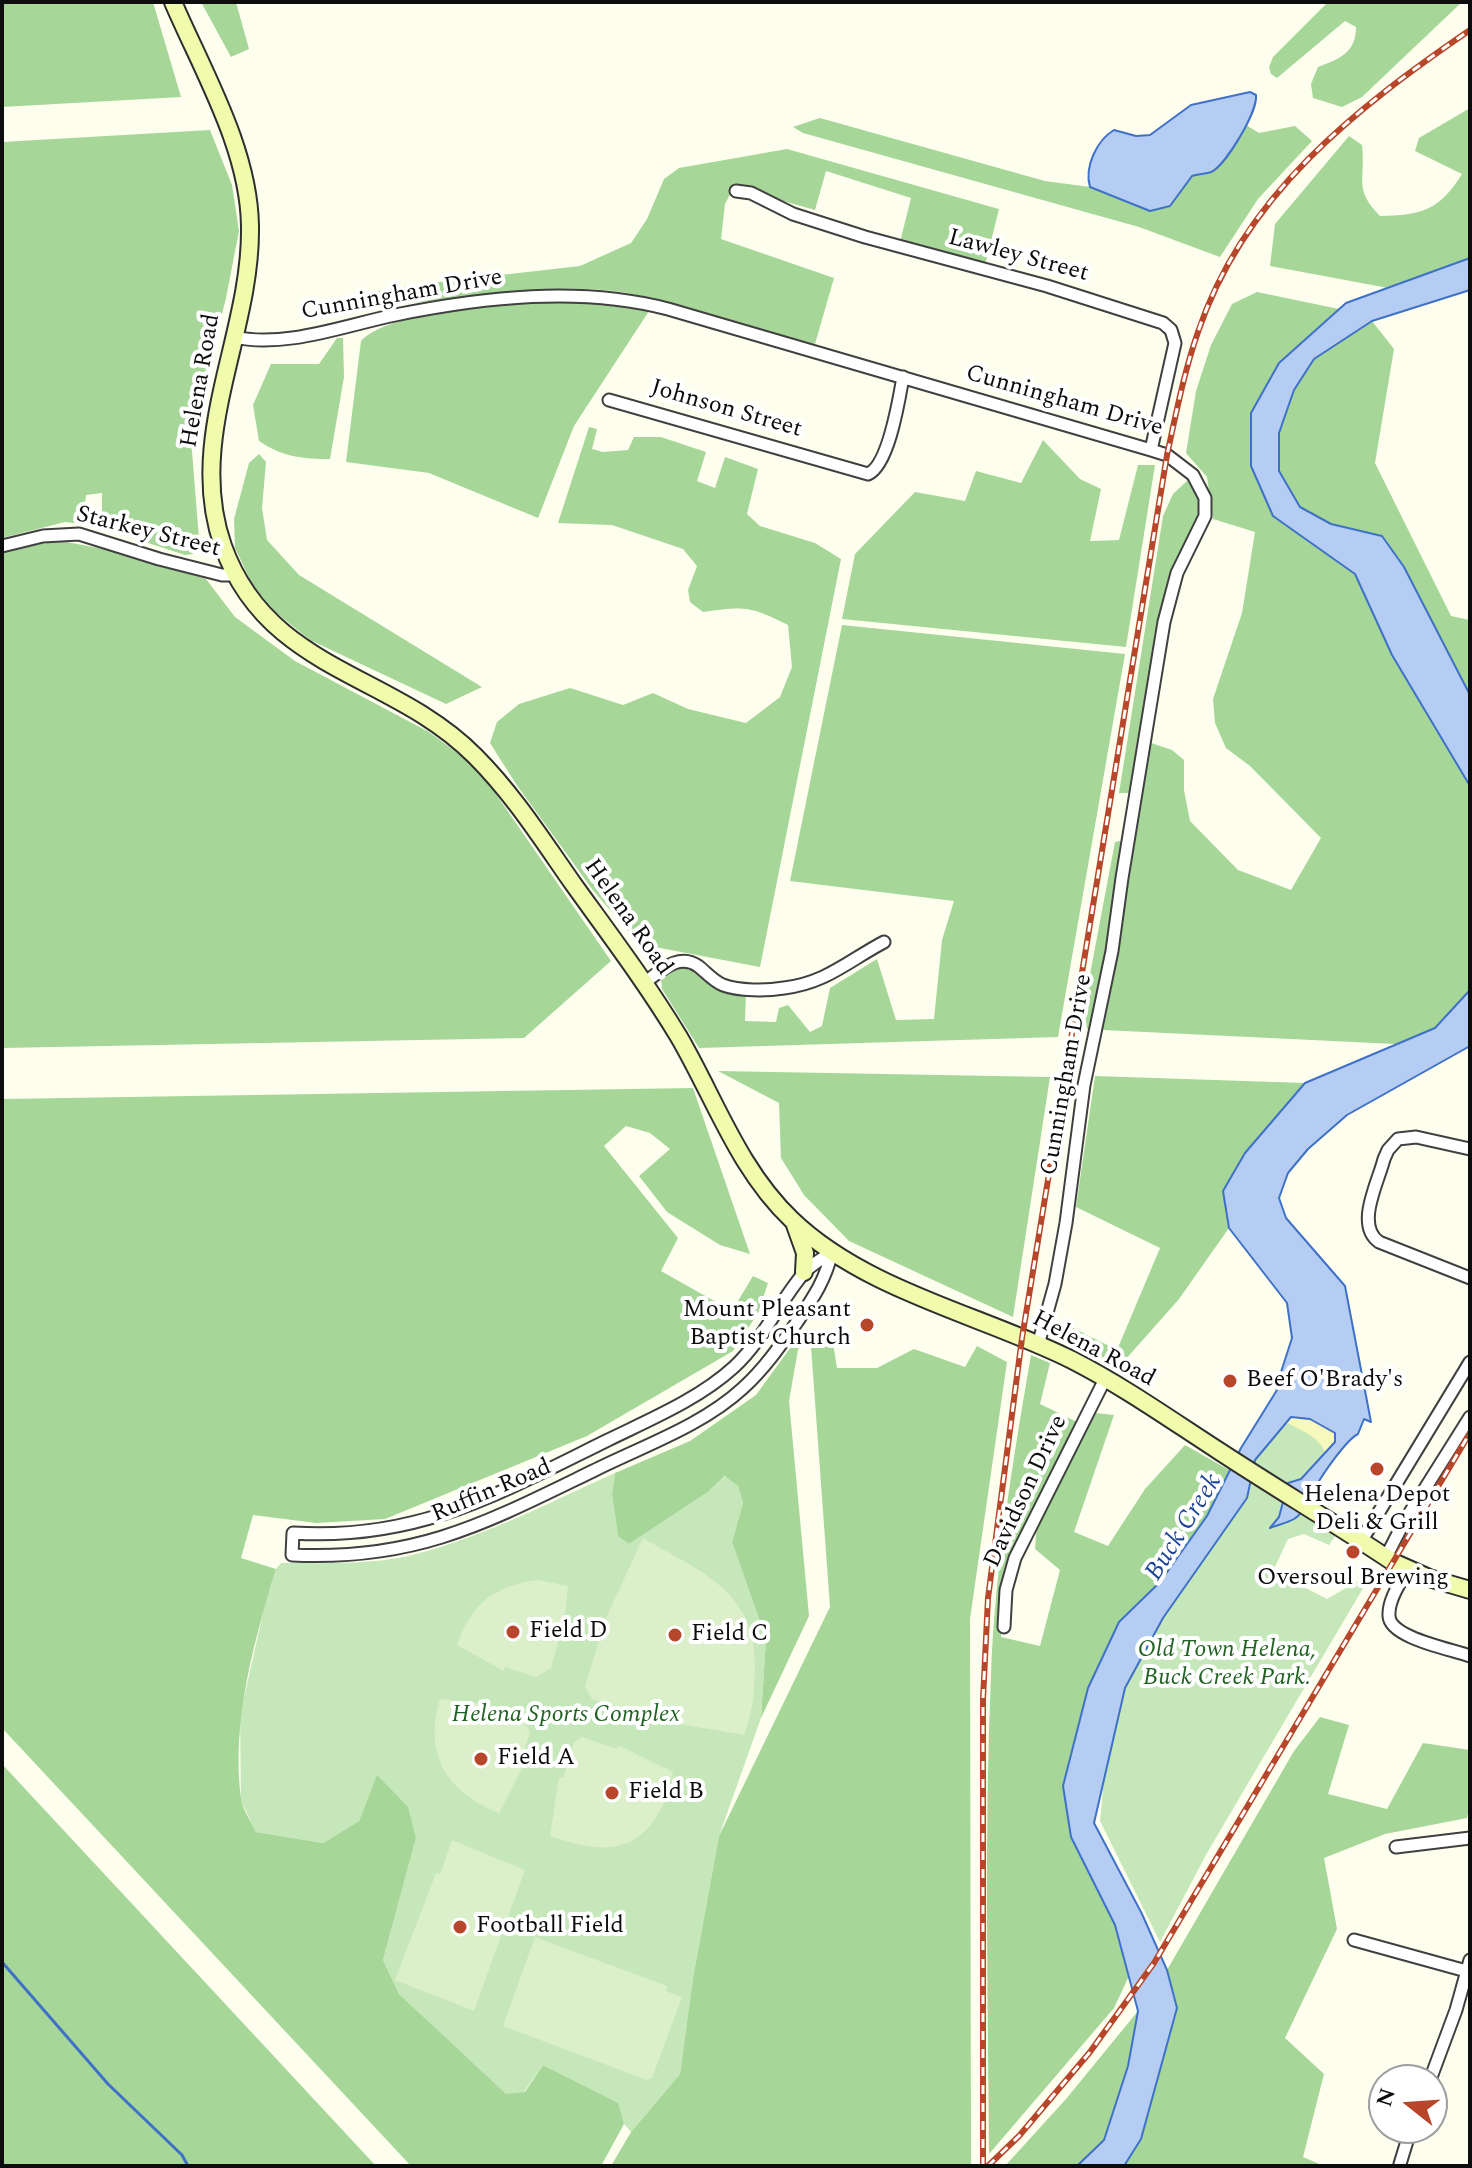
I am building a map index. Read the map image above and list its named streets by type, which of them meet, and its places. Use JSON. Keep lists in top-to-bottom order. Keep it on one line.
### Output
{"streets":{"main road":["Helena Road"],"street":["Lawley Street","Cunningham Drive","Johnson Street","Starkey Street","Ruffin Road","Davidson Drive"]},"crossings":[["Lawley Street","Cunningham Drive"],["Cunningham Drive","Helena Road"],["Cunningham Drive","Johnson Street"],["Helena Road","Starkey Street"],["Helena Road","Ruffin Road"],["Helena Road","Davidson Drive"]],"water":["Buck Creek"],"parks":["Old Town Helena, Buck Creek Park.","Helena Sports Complex"],"places":["Mount Pleasant Baptist Church","Beef O'Brady's","Helena Depot Deli & Grill","Oversoul Brewing","Field D","Field C","Field A","Field B","Football Field"],"north":"left"}
